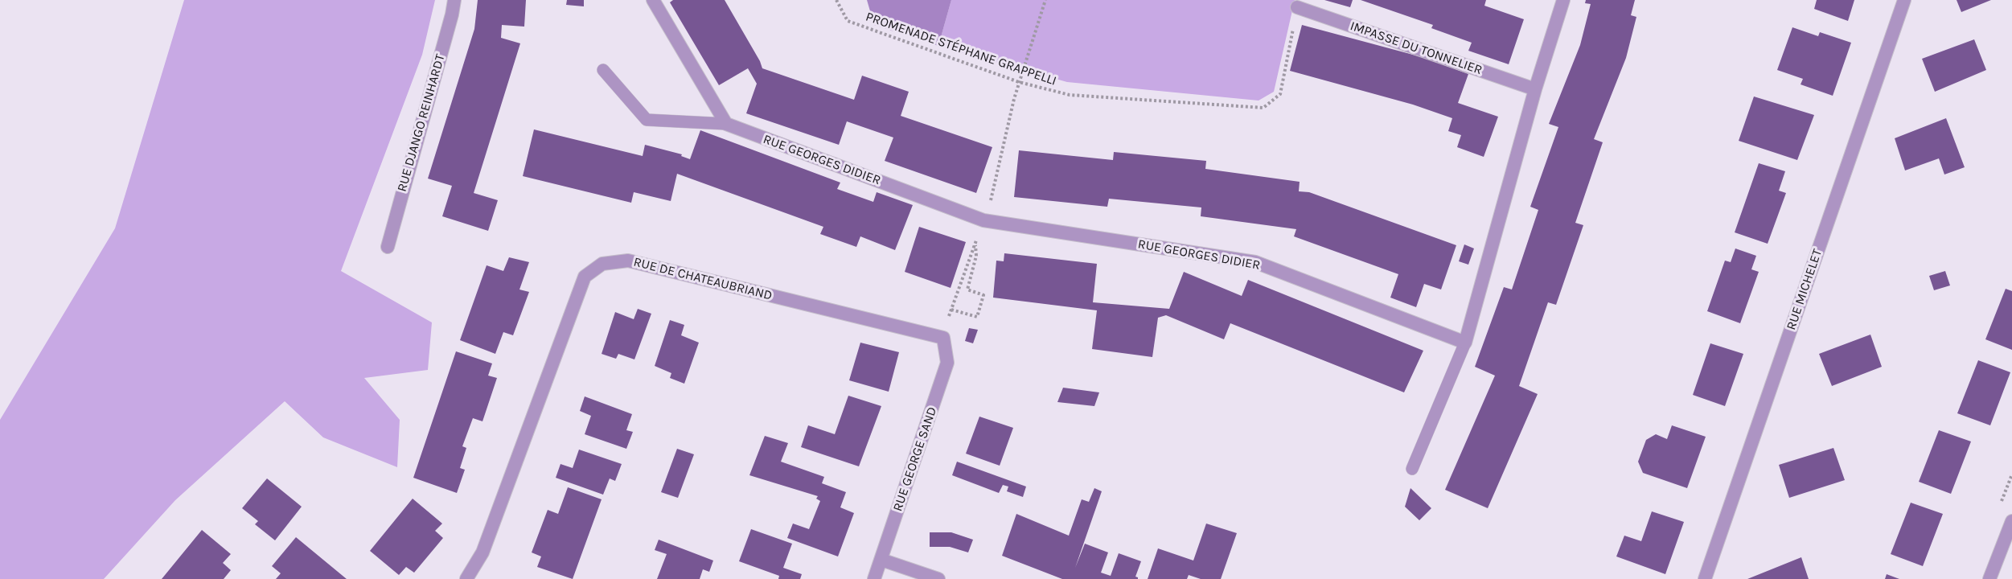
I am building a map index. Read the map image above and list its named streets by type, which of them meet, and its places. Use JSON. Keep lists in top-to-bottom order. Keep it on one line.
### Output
{"streets":{"street":["IMPASSE DU TONNELIER","RUE DJANGO REINHARDT","RUE GEORGES DIDIER","RUE DE CHATEAUBRIAND","RUE MICHELET","RUE GEORGE SAND"],"path":["PROMENADE STÉPHANE GRAPPELLI"]},"crossings":[["IMPASSE DU TONNELIER","PROMENADE STÉPHANE GRAPPELLI"],["RUE DE CHATEAUBRIAND","RUE GEORGE SAND"]]}
